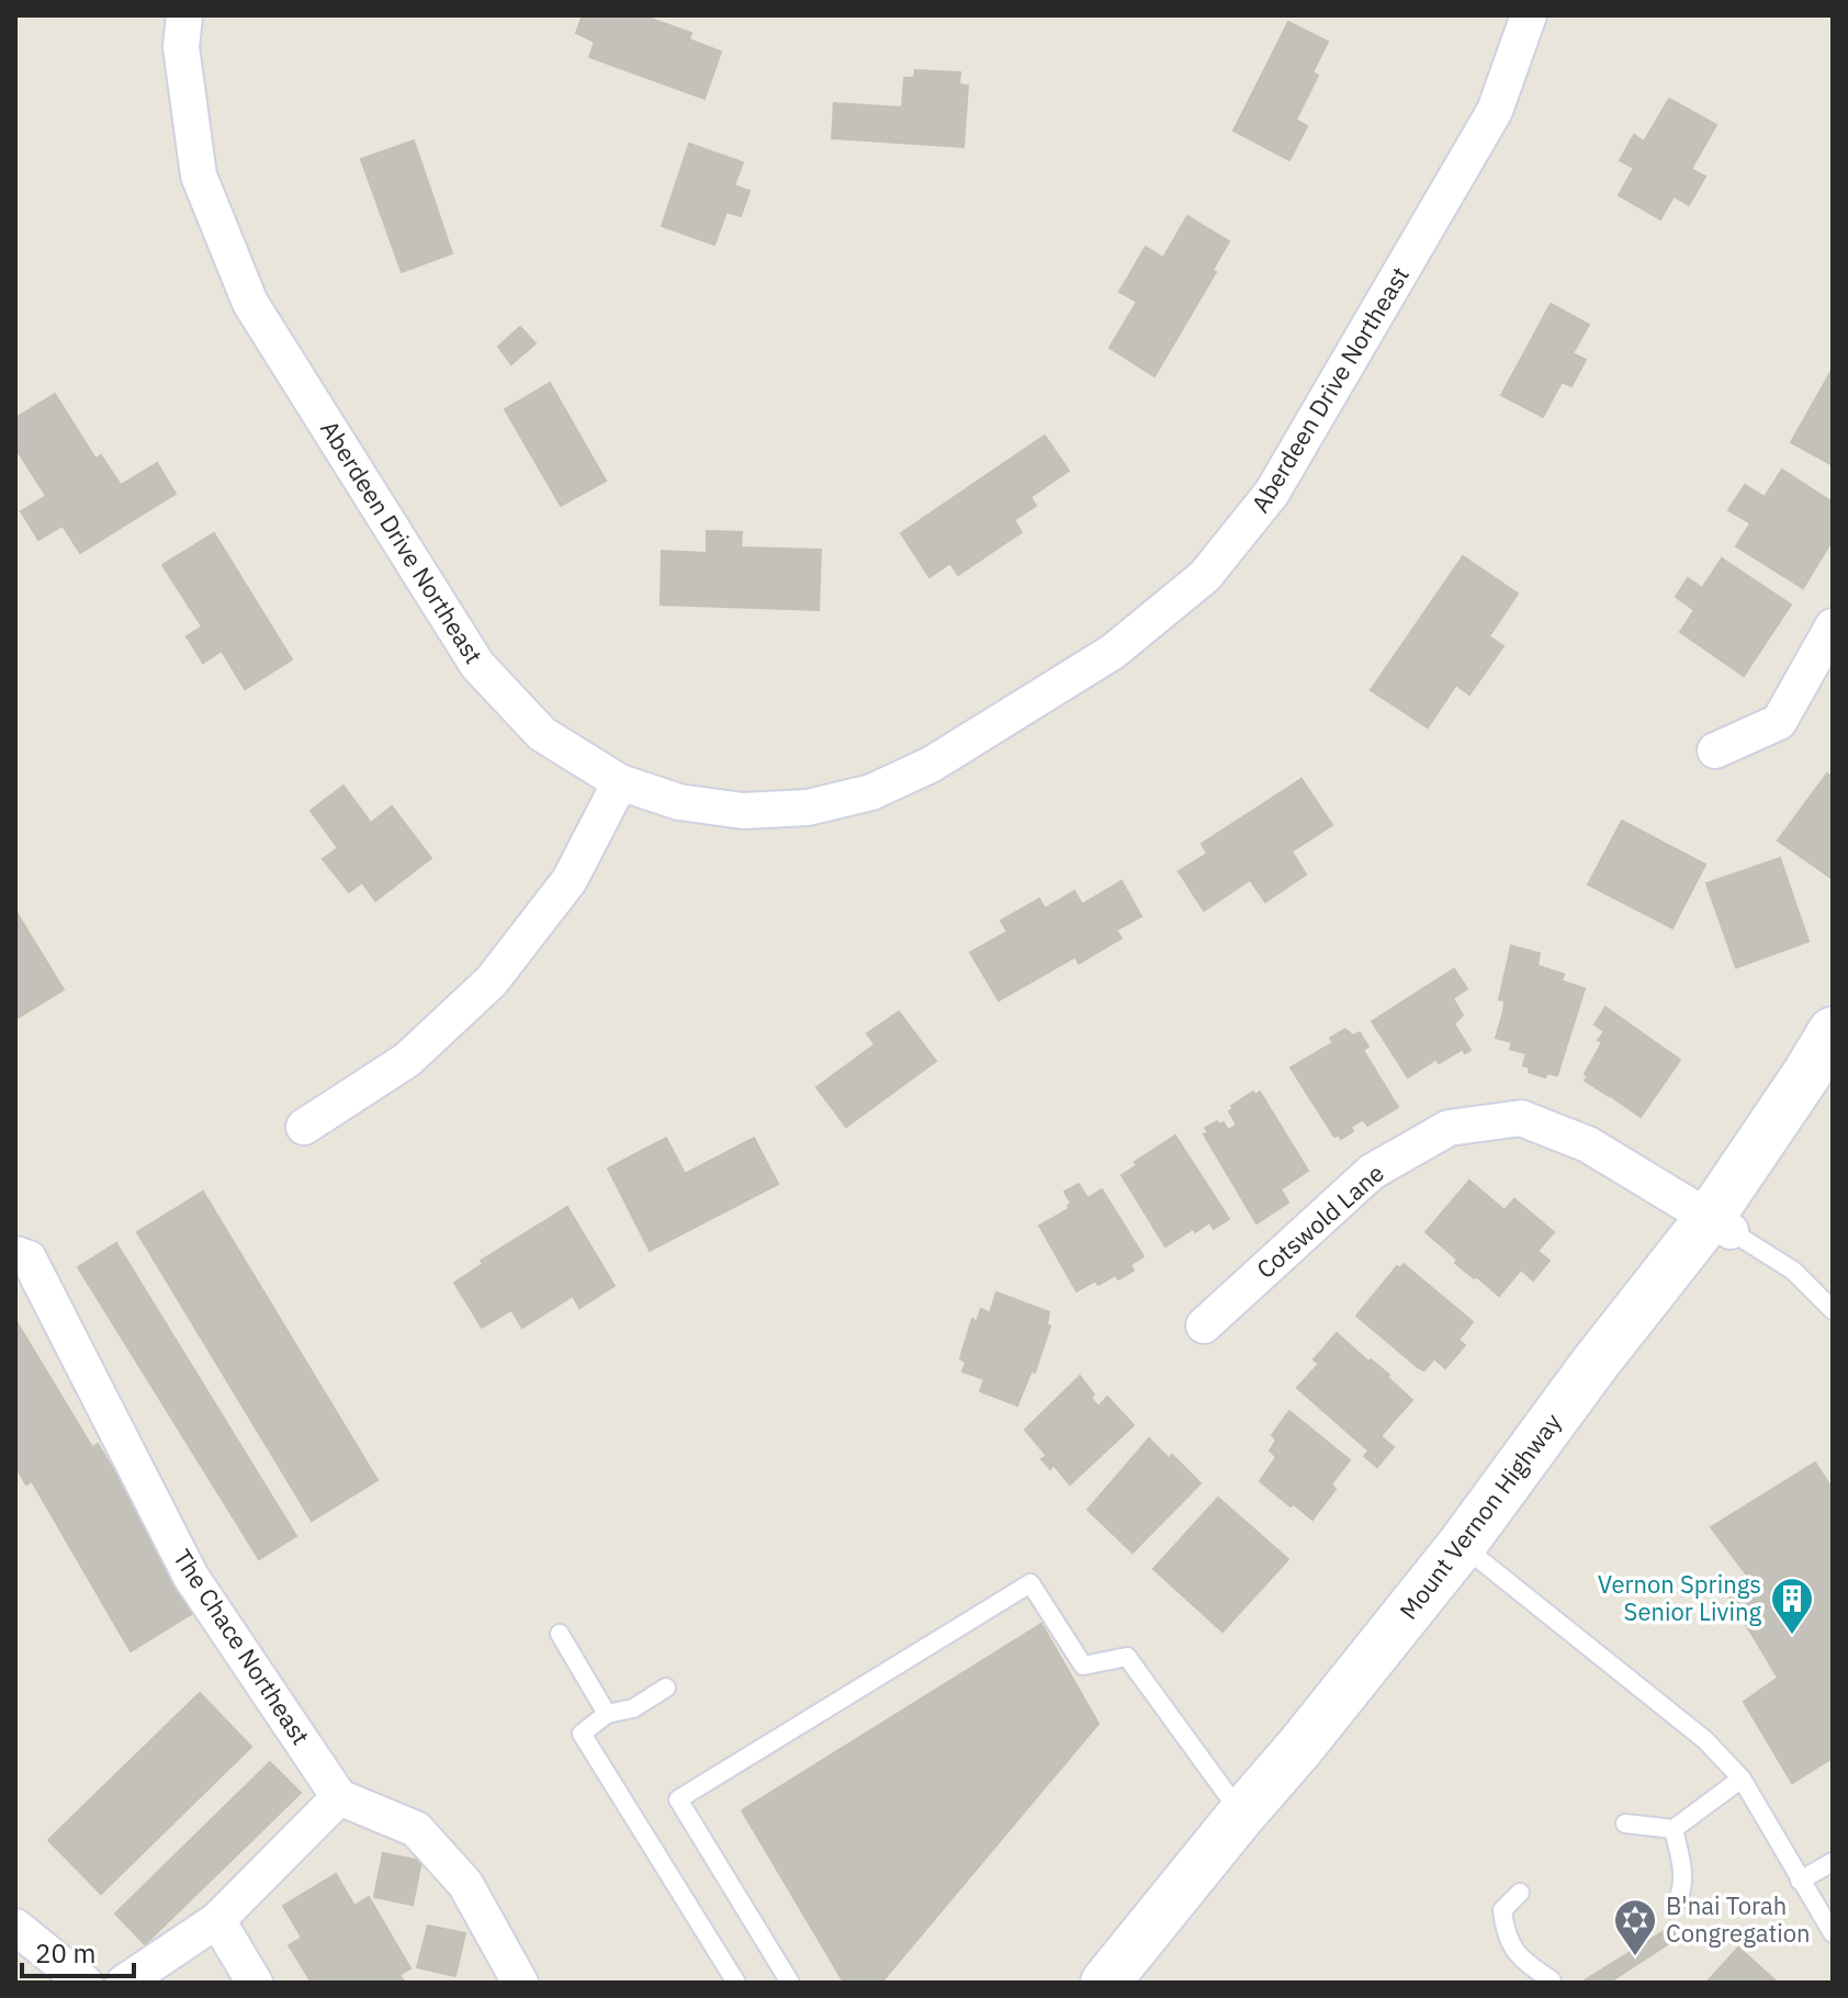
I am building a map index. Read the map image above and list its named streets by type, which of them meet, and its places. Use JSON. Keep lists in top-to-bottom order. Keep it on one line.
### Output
{"streets":{"main road":["Mount Vernon Highway"],"street":["Aberdeen Drive Northeast","Cotswold Lane","The Chace Northeast"]},"crossings":[["Cotswold Lane","Mount Vernon Highway"]],"places":{"building":["Vernon Springs Senior Living"],"synagogue":["B'nai Torah Congregation"]},"scale_bar":"20 m"}
